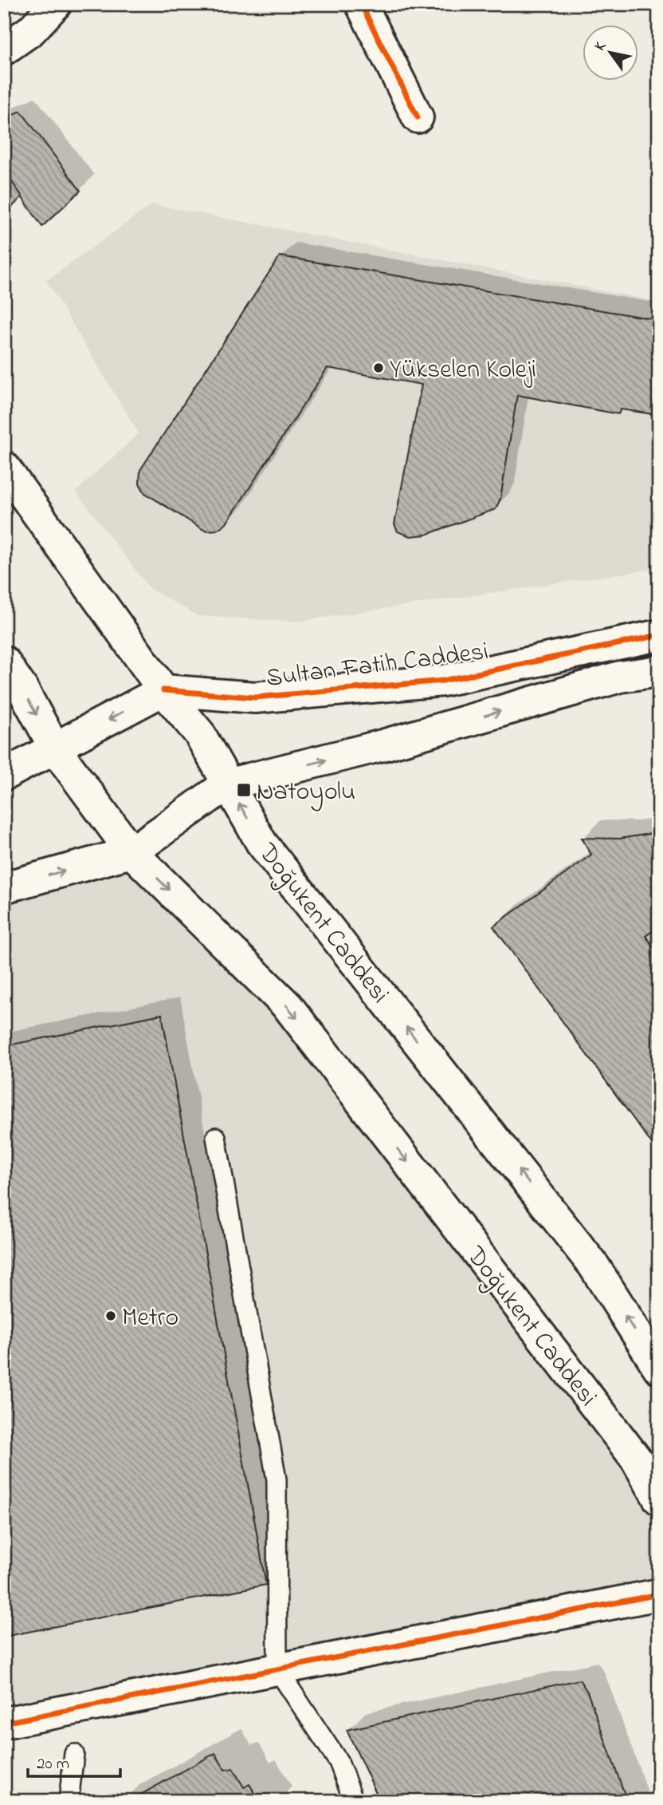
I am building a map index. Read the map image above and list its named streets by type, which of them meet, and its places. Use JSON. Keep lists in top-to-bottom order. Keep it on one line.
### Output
{"streets":{"main road":["Sultan Fatih Caddesi","Doğukent Caddesi"]},"crossings":[["Sultan Fatih Caddesi","Doğukent Caddesi"]],"places":{"other":["Yükselen Koleji","Metro"],"transit":["Natoyolu"]},"scale_bar":"20 m","north":"top left"}
